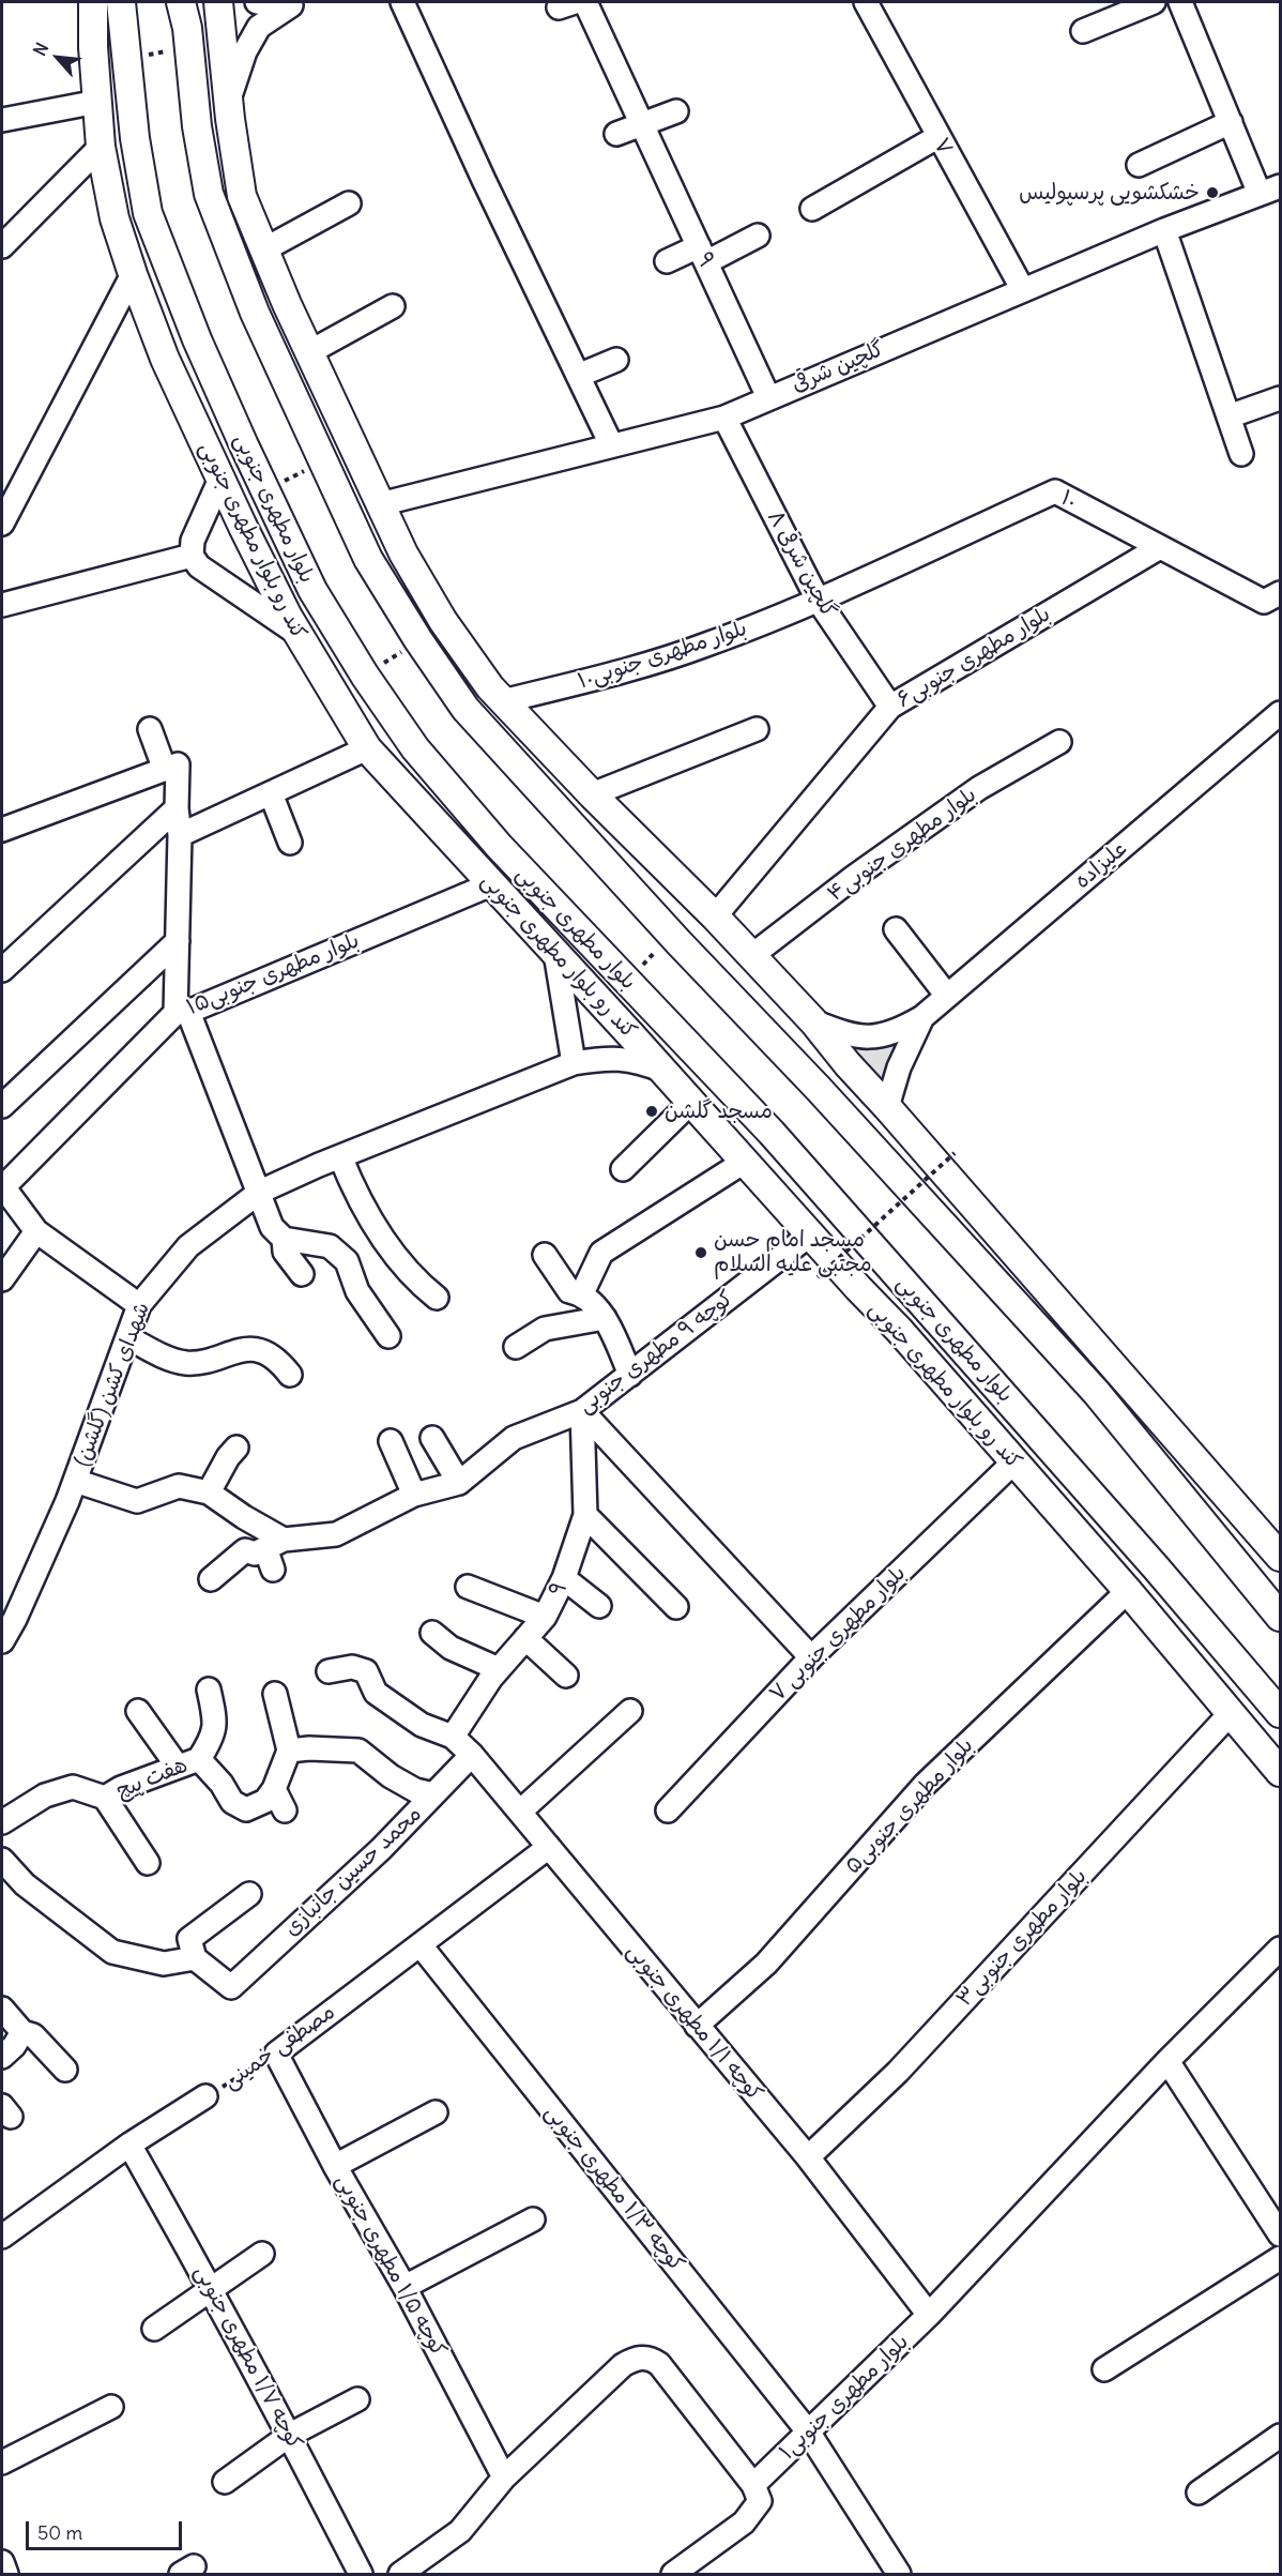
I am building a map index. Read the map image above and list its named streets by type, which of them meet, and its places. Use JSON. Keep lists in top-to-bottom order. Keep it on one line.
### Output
{"streets":{"main road":["بلوار مطهری جنوبی","کند رو بلوار مطهری جنوبی"],"street":["۷","۹","گلچین شرقی","۱۰","۸ گلچین شرقی","بلوار مطهری جنوبی۱۰","بلوار مطهری جنوبی۶","بلوار مطهری جنوبی۴","علیزاده","بلوار مطهری جنوبی۱۵","کوچه ۹ مطهری جنوبی","شهدای کشن (گلشن)","۷ بلوار مطهری جنوبی","هفت پیچ","۵بلوار مطهری جنوبی","محمد حسین جانبازی","بلوار مطهری جنوبی۳","کوچه ۱/۱ مطهری جنوبی","مصطفی خمینی","کوچه ۱/۳ مطهری جنوبی","کوچه ۱/۵ مطهری جنوبی","کوچه ۱/۷ مطهری جنوبی","۱بلوار مطهری جنوبی"]},"crossings":[["۷","گلچین شرقی"],["۹","گلچین شرقی"],["۹","کوچه ۹ مطهری جنوبی"],["۹","کوچه ۱/۱ مطهری جنوبی"],["گلچین شرقی","۸ گلچین شرقی"],["۱۰","۸ گلچین شرقی"],["۱۰","بلوار مطهری جنوبی۱۰"],["۱۰","بلوار مطهری جنوبی۶"],["کند رو بلوار مطهری جنوبی","بلوار مطهری جنوبی۱۵"],["کند رو بلوار مطهری جنوبی","کوچه ۹ مطهری جنوبی"],["کند رو بلوار مطهری جنوبی","شهدای کشن (گلشن)"],["کند رو بلوار مطهری جنوبی","۷ بلوار مطهری جنوبی"],["کند رو بلوار مطهری جنوبی","۵بلوار مطهری جنوبی"],["کند رو بلوار مطهری جنوبی","بلوار مطهری جنوبی۳"],["۸ گلچین شرقی","بلوار مطهری جنوبی۱۰"],["۸ گلچین شرقی","بلوار مطهری جنوبی۶"],["۵بلوار مطهری جنوبی","کوچه ۱/۱ مطهری جنوبی"],["محمد حسین جانبازی","کوچه ۱/۱ مطهری جنوبی"],["بلوار مطهری جنوبی۳","کوچه ۱/۱ مطهری جنوبی"],["کوچه ۱/۱ مطهری جنوبی","مصطفی خمینی"],["کوچه ۱/۱ مطهری جنوبی","۱بلوار مطهری جنوبی"],["مصطفی خمینی","کوچه ۱/۳ مطهری جنوبی"],["مصطفی خمینی","کوچه ۱/۵ مطهری جنوبی"],["مصطفی خمینی","کوچه ۱/۷ مطهری جنوبی"],["کوچه ۱/۳ مطهری جنوبی","۱بلوار مطهری جنوبی"]],"places":["خشکشویی پرسپولیس","مسجد گلشن","مسجد امام حسن مجتبی علیه السلام"],"scale_bar":"50 m","north":"top left"}
